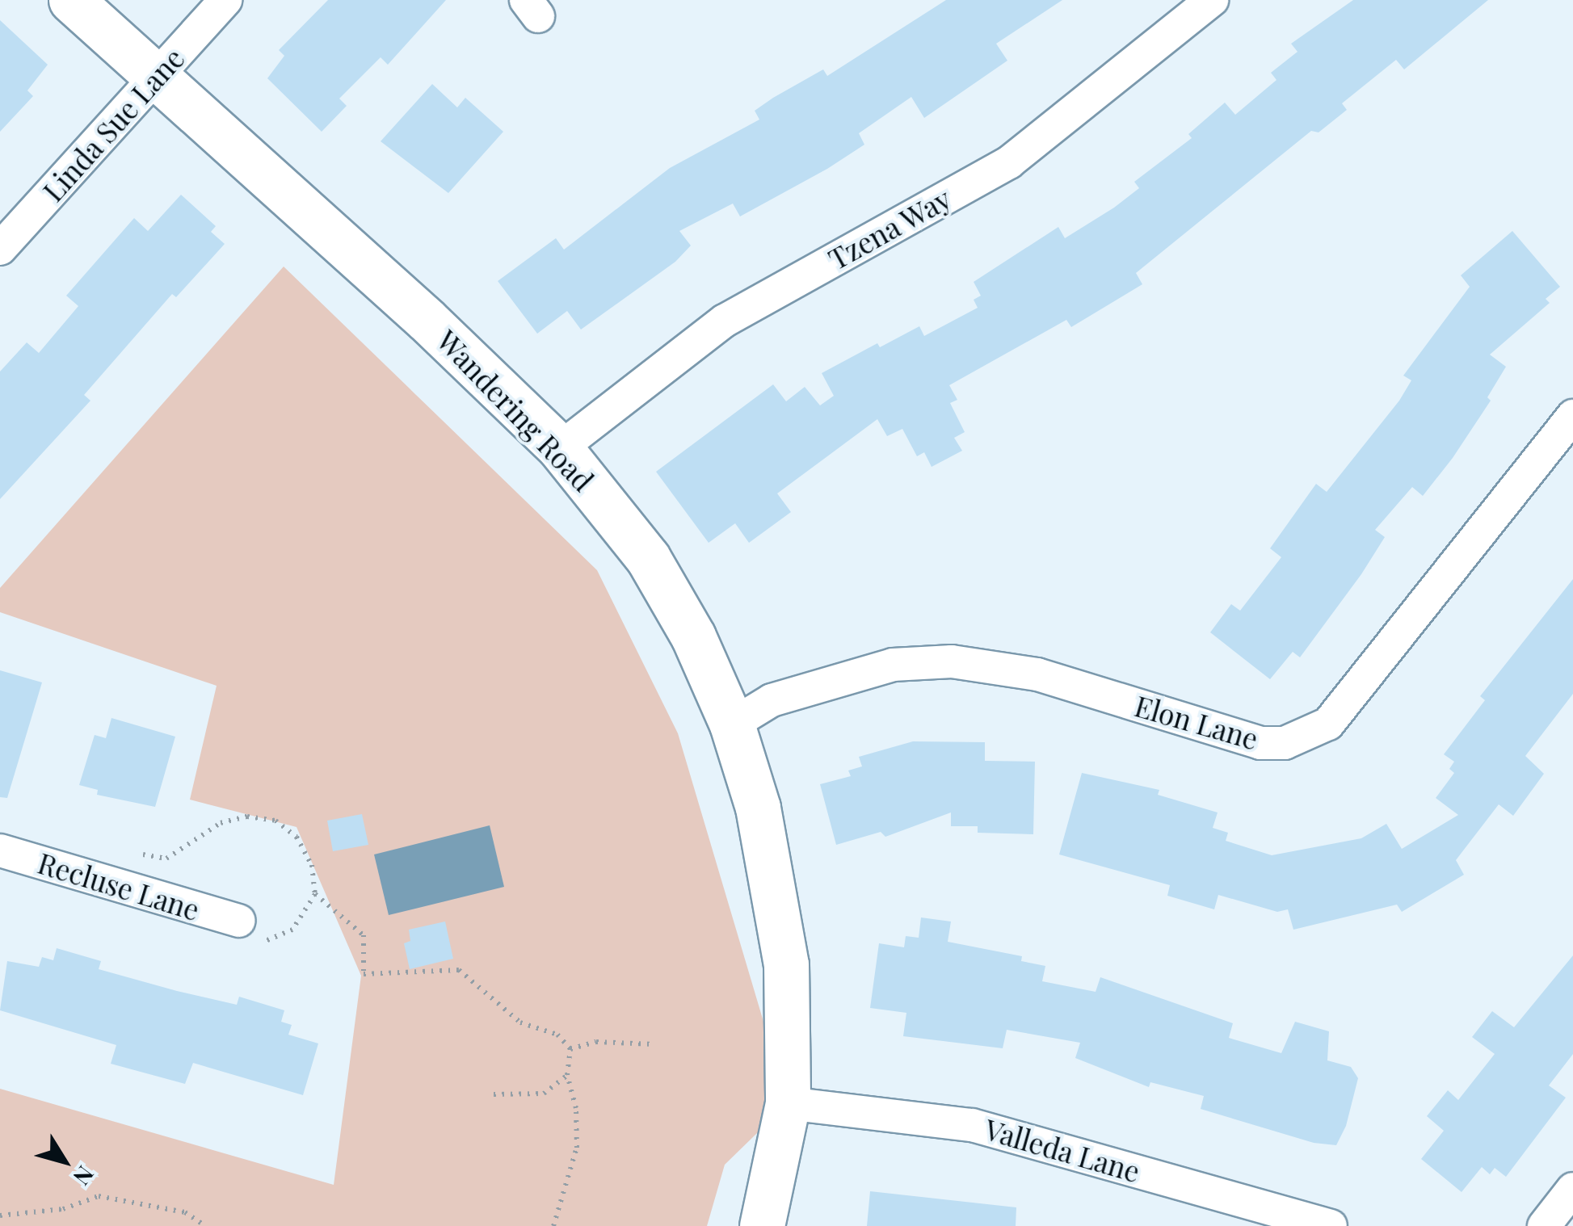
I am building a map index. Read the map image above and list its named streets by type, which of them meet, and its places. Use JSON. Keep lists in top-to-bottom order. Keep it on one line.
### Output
{"streets":{"street":["Linda Sue Lane","Tzena Way","Wandering Road","Elon Lane","Recluse Lane","Valleda Lane"]},"crossings":[["Linda Sue Lane","Wandering Road"],["Tzena Way","Wandering Road"],["Wandering Road","Elon Lane"],["Wandering Road","Valleda Lane"]],"north":"bottom right"}
